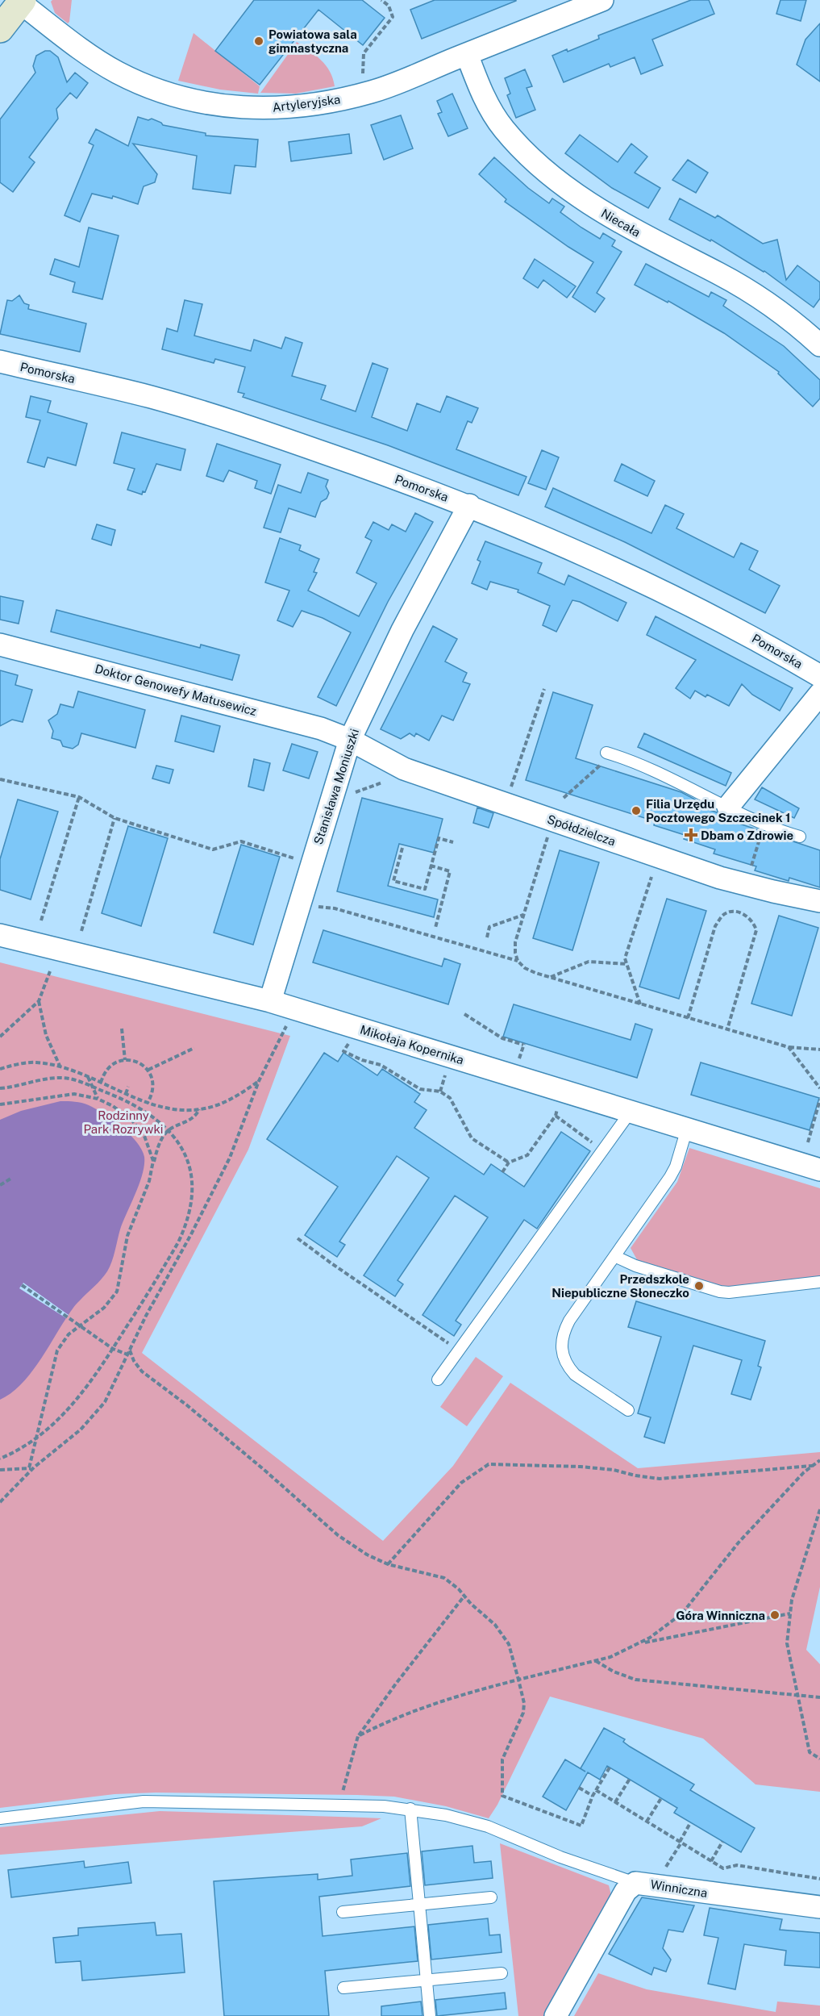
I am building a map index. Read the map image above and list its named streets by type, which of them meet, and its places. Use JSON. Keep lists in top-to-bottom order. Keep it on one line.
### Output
{"streets":{"street":["Artyleryjska","Niecała","Pomorska","Doktor Genowefy Matusewicz","Stanisława Moniuszki","Spółdzielcza","Mikołaja Kopernika","Winniczna"]},"crossings":[["Artyleryjska","Niecała"],["Pomorska","Stanisława Moniuszki"],["Doktor Genowefy Matusewicz","Stanisława Moniuszki"],["Doktor Genowefy Matusewicz","Spółdzielcza"],["Stanisława Moniuszki","Spółdzielcza"],["Stanisława Moniuszki","Mikołaja Kopernika"]],"parks":["Rodzinny Park Rozrywki"],"places":{"other":["Powiatowa sala gimnastyczna","Filia Urzędu Pocztowego Szczecinek 1","Przedszkole Niepubliczne Słoneczko","Góra Winniczna"],"health":["Dbam o Zdrowie"]}}
